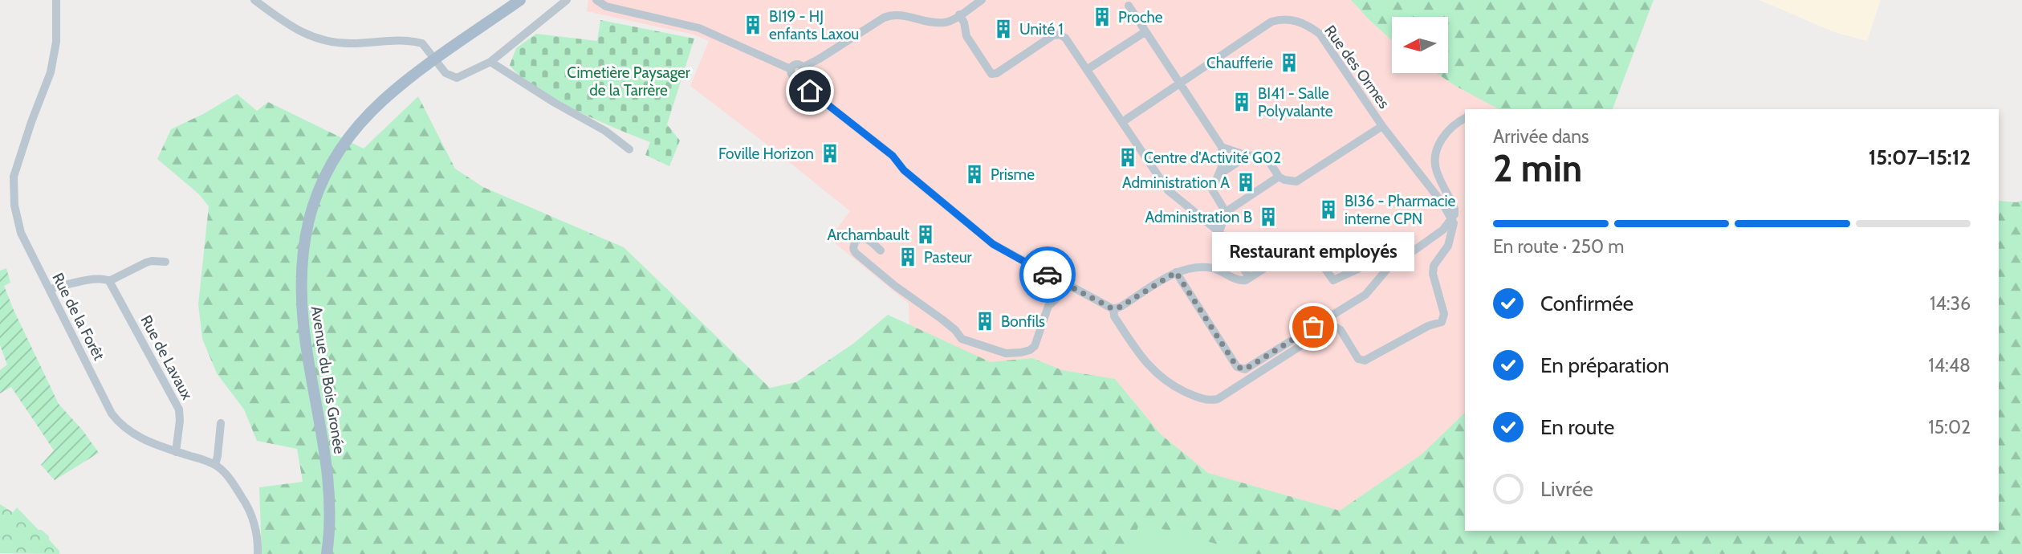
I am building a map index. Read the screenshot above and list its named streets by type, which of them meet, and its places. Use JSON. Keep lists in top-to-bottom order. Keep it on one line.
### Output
{"streets":{"main road":["Avenue du Bois Gronée"],"street":["Rue des Ormes","Rue de la Forêt","Rue de Lavaux"]},"crossings":[["Rue de la Forêt","Rue de Lavaux"]],"parks":["Cimetière Paysager de la Tarrère"],"places":{"building":["Proche","BI19 - HJ enfants Laxou","Unité 1","Chaufferie","BI41 - Salle Polyvalante","Foville Horizon","Centre d'Activité G02","Prisme","Administration A","BI36 - Pharmacie interne CPN","Administration B","Archambault","Pasteur","Bonfils"],"other":["Restaurant employés"]},"north":"left","page":{"heading":["2 min","Arrivée dans","15:07–15:12"],"bar":"En route · 250 m","bubble":"Restaurant employés","list":[["Confirmée","14:36"],["En préparation","14:48"],["En route","15:02"],"Livrée"]}}
